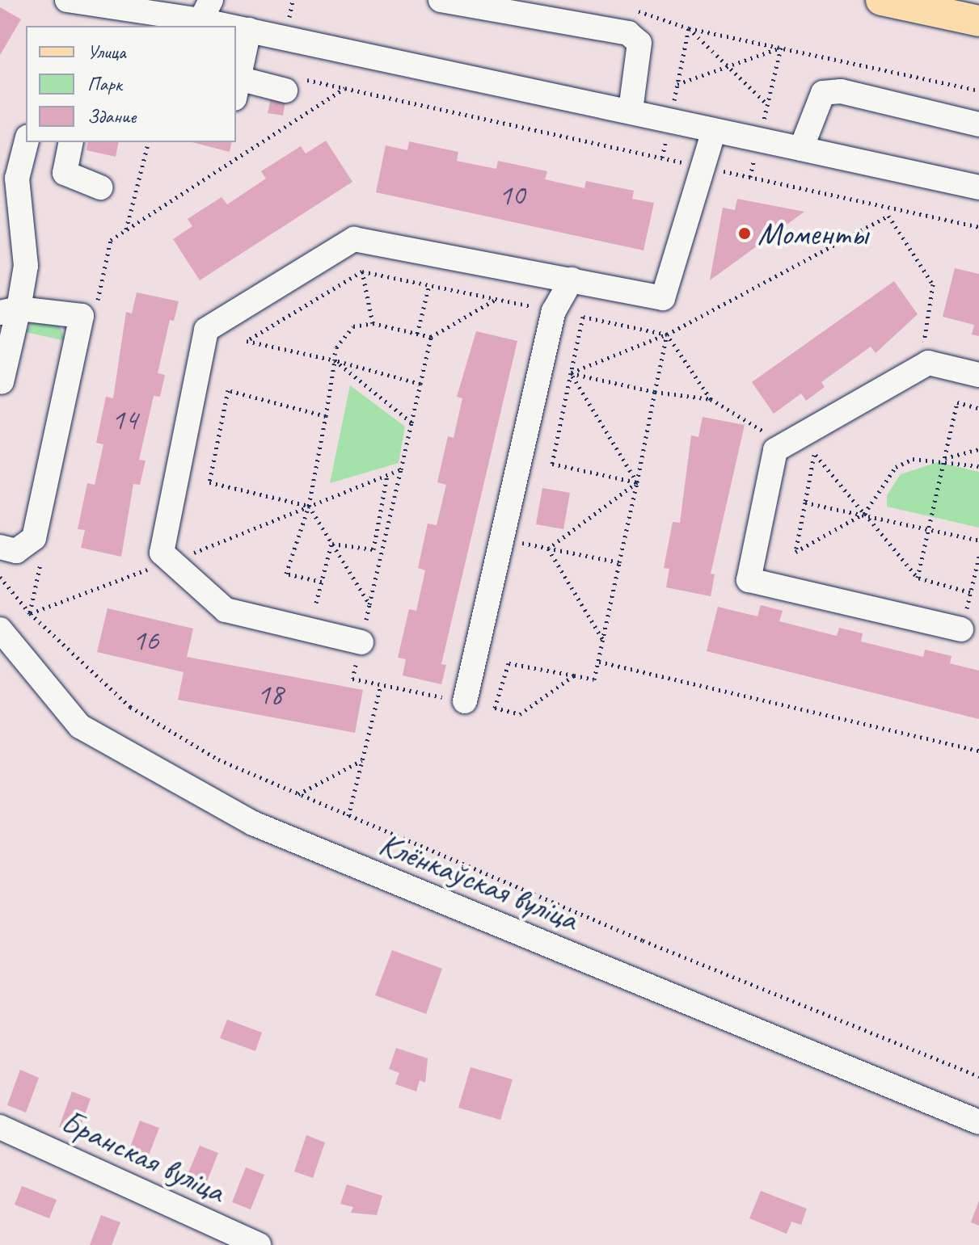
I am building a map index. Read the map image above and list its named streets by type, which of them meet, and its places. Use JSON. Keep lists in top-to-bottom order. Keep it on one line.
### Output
{"streets":{"street":["Клёнкаўская вуліца","Бранская вуліца"]},"places":["Моменты"],"house_numbers":["10","14","16","18"],"legend":["Улица","Парк","Здание"]}
